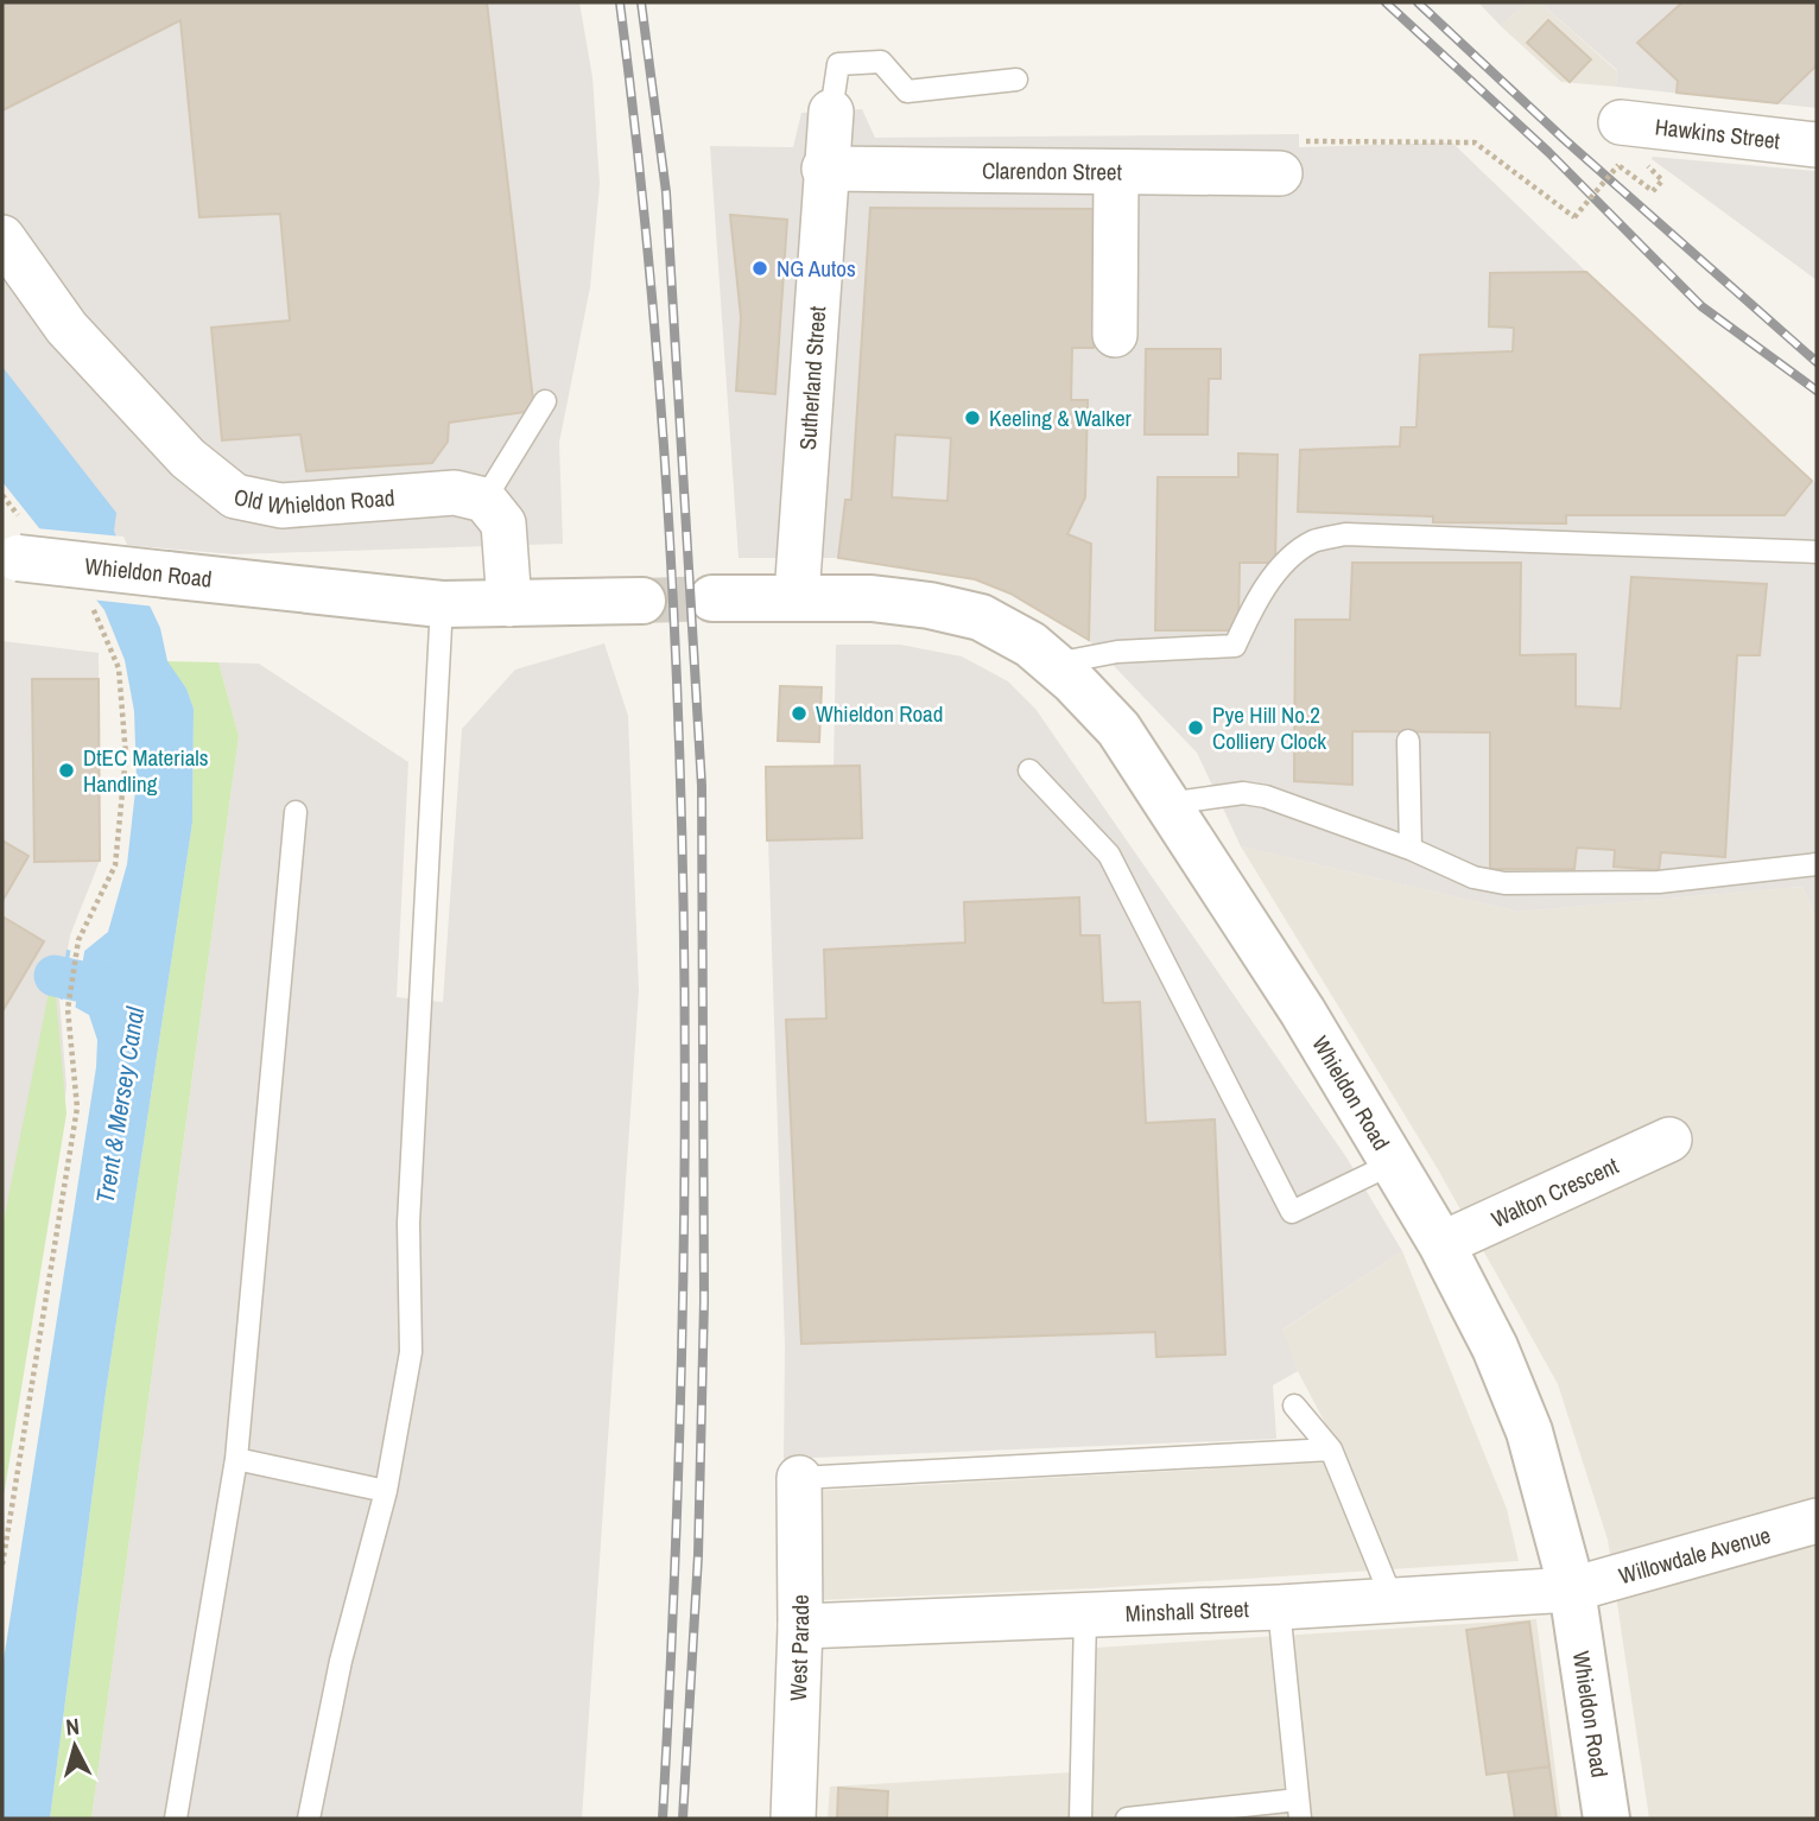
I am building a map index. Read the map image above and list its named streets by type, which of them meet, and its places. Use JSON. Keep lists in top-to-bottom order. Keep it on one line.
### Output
{"streets":{"street":["Hawkins Street","Clarendon Street","Sutherland Street","Old Whieldon Road","Whieldon Road","Walton Crescent","Willowdale Avenue","Minshall Street","West Parade"]},"crossings":[["Clarendon Street","Sutherland Street"],["Sutherland Street","Whieldon Road"],["Whieldon Road","Walton Crescent"],["Whieldon Road","Willowdale Avenue"],["Whieldon Road","Minshall Street"],["Willowdale Avenue","Minshall Street"],["Minshall Street","West Parade"]],"water":["Trent & Mersey Canal"],"places":["NG Autos","Keeling & Walker","Whieldon Road","Pye Hill No.2 Colliery Clock","DtEC Materials Handling"],"north":"top"}
